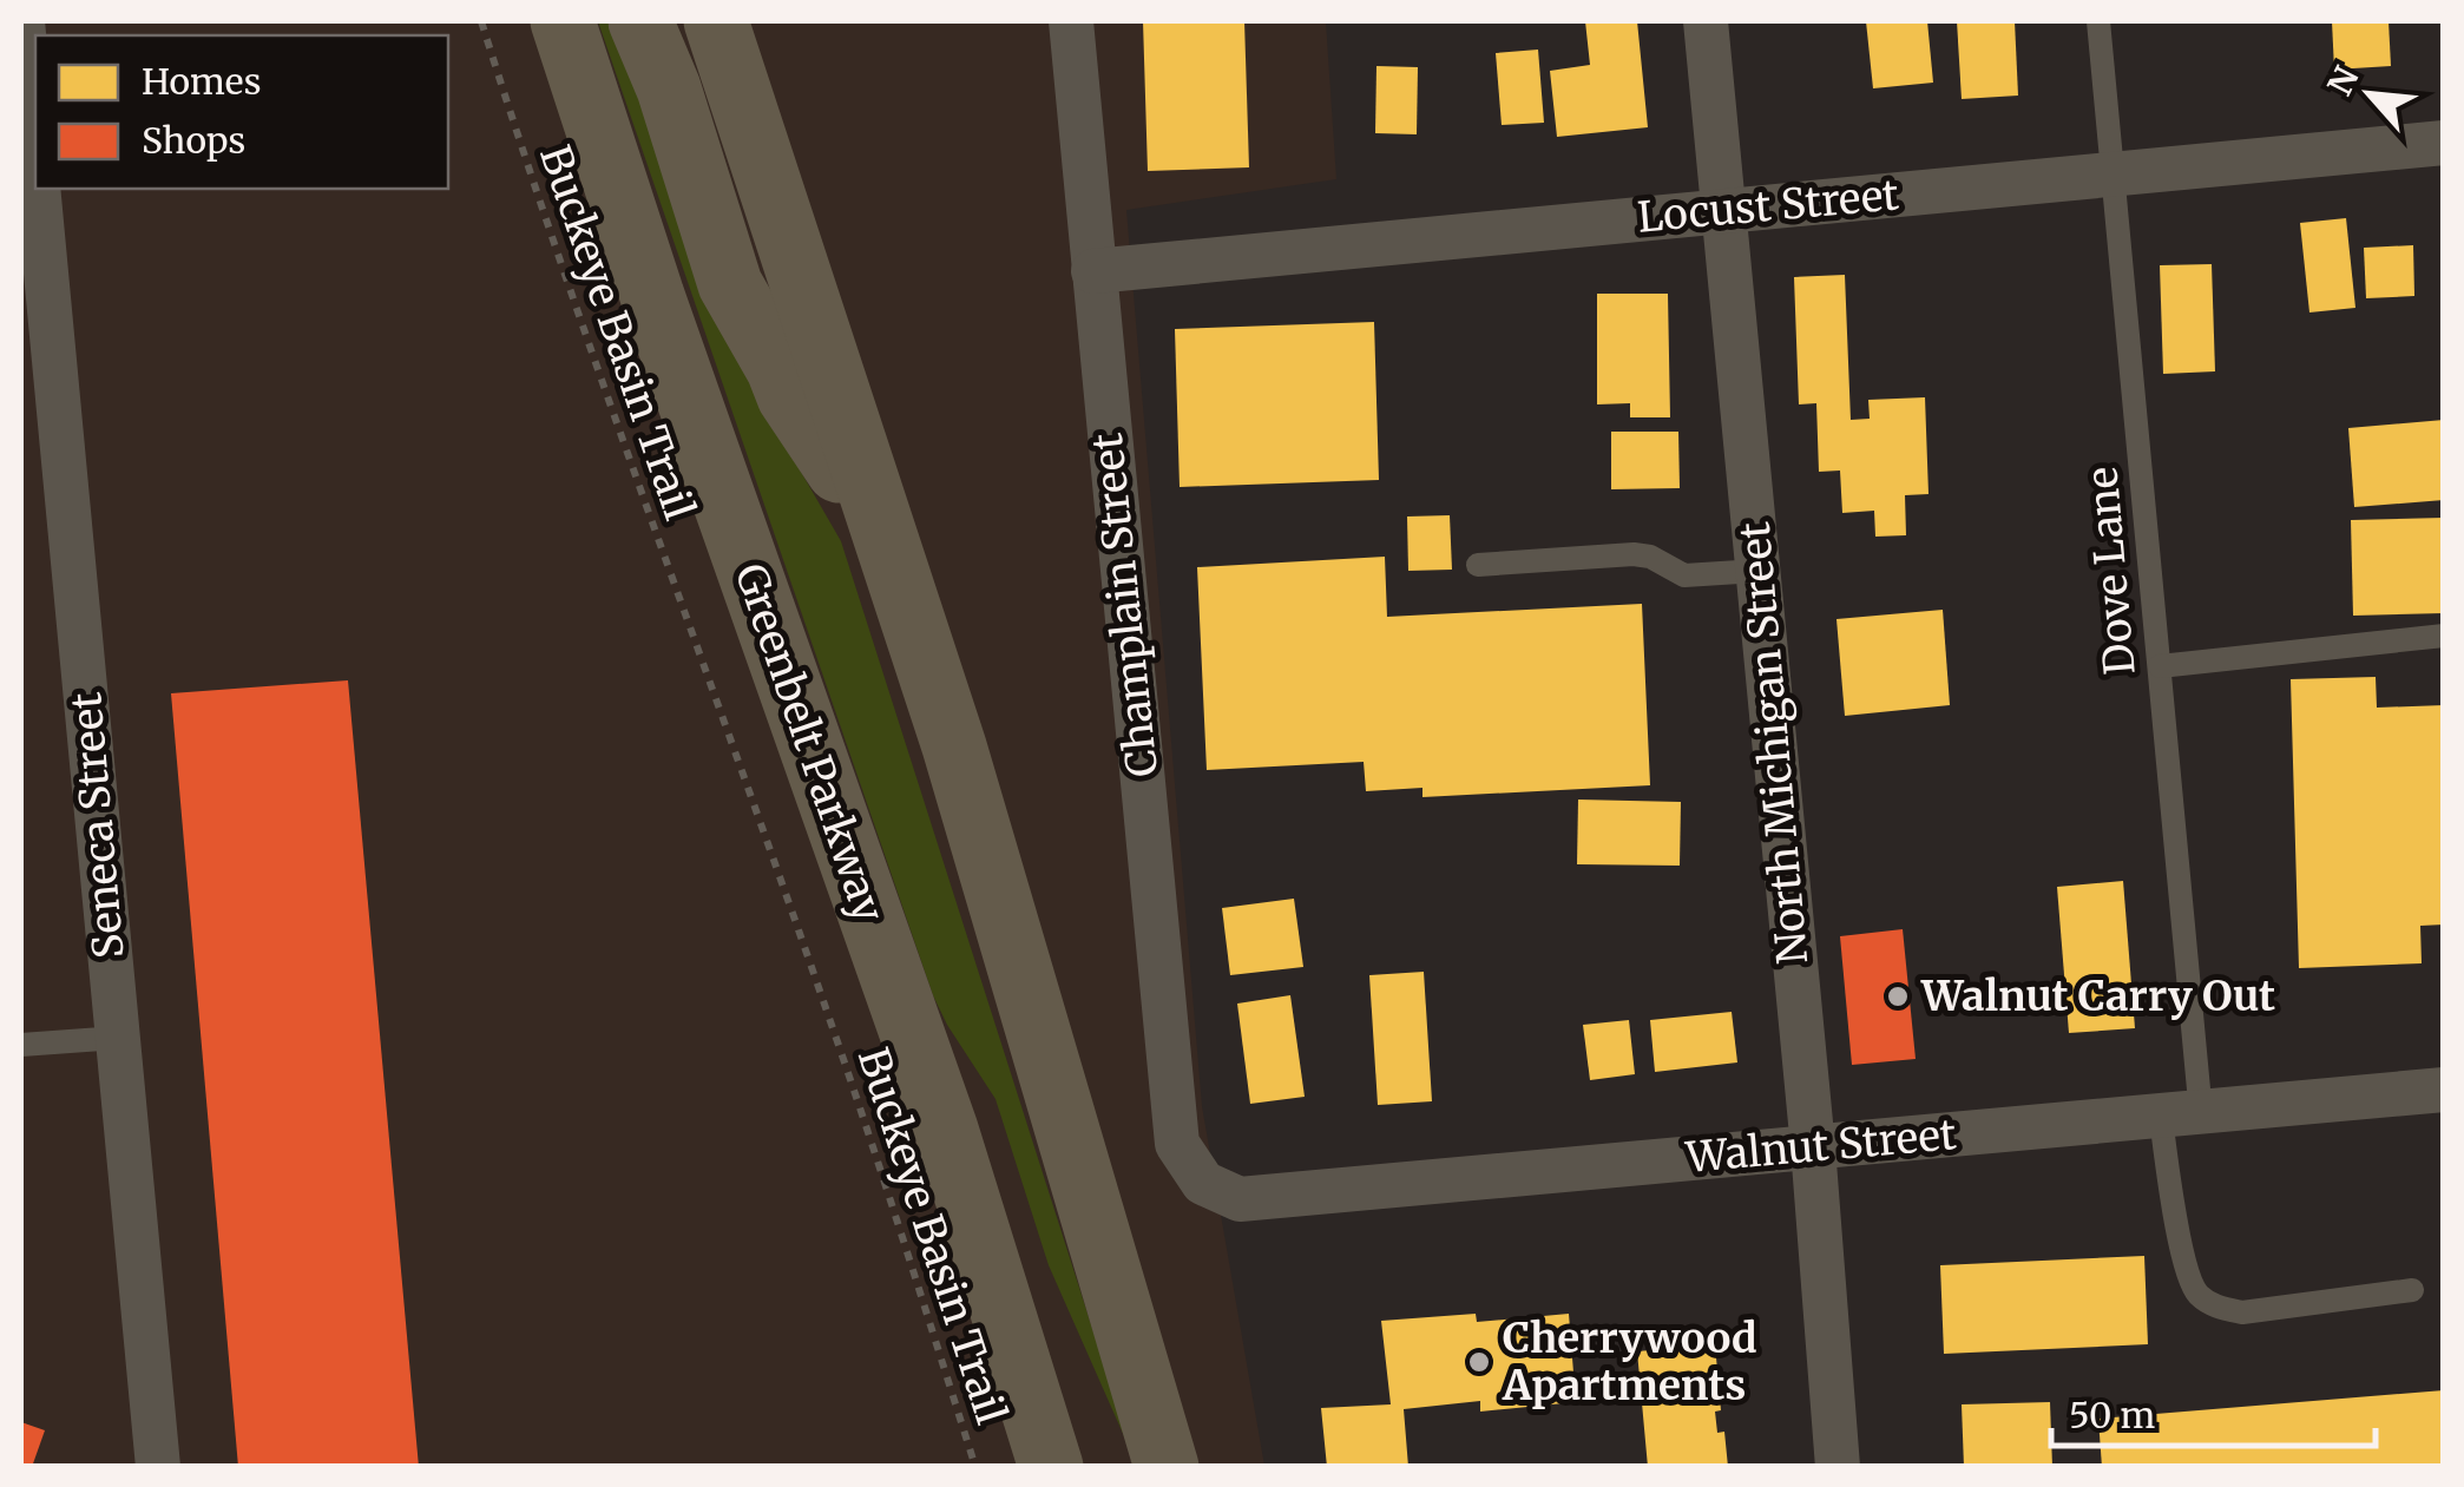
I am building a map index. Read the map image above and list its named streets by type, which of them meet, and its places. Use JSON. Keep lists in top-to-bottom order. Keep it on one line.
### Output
{"streets":{"main road":["Greenbelt Parkway"],"street":["Locust Street","Champlain Street","North Michigan Street","Seneca Street","Walnut Street"],"lane":["Dove Lane"],"path":["Buckeye Basin Trail"]},"crossings":[["Locust Street","Dove Lane"],["Locust Street","Champlain Street"],["Locust Street","North Michigan Street"],["Dove Lane","Walnut Street"],["Champlain Street","Walnut Street"],["North Michigan Street","Walnut Street"]],"places":["Walnut Carry Out","Cherrywood Apartments"],"legend":["Homes","Shops"],"scale_bar":"50 m","north":"top left"}
